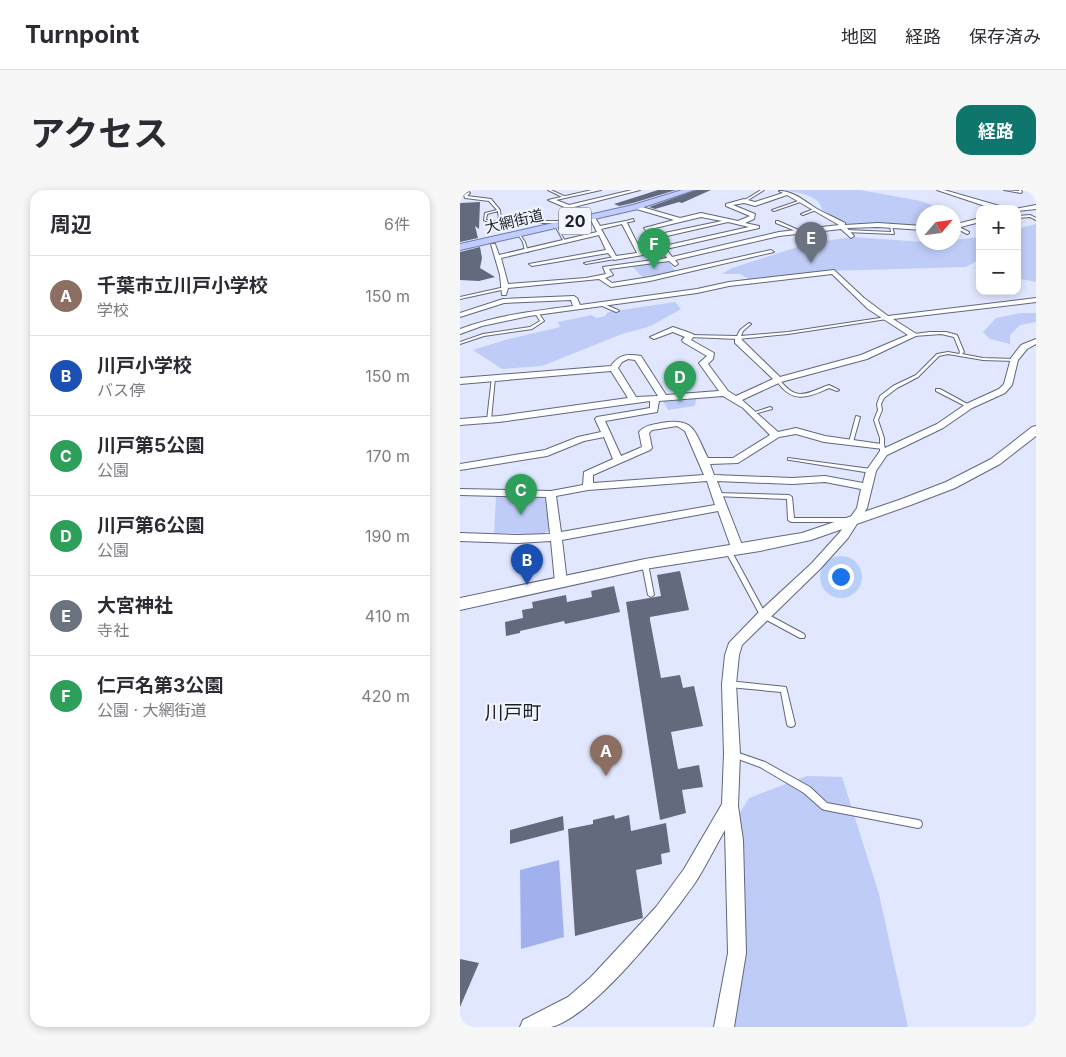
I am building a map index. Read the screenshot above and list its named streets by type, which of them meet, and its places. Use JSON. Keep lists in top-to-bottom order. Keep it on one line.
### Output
{"streets":{"main road":["大網街道","20"]},"districts":["川戸町"],"north":"top right","page":{"header":"Turnpoint","nav":["地図","経路","保存済み"],"title":"アクセス","buttons":"経路","heading":["周辺","6件"],"map_buttons":["+","−"],"pins":["E","F","D","C","B","A"],"list":[{"mark":"A","name":"千葉市立川戸小学校","note":"学校","value":"150 m"},{"mark":"B","name":"川戸小学校","note":"バス停","value":"150 m"},{"mark":"C","name":"川戸第5公園","note":"公園","value":"170 m"},{"mark":"D","name":"川戸第6公園","note":"公園","value":"190 m"},{"mark":"E","name":"大宮神社","note":"寺社","value":"410 m"},{"mark":"F","name":"仁戸名第3公園","note":"公園 · 大網街道","value":"420 m"}]}}
